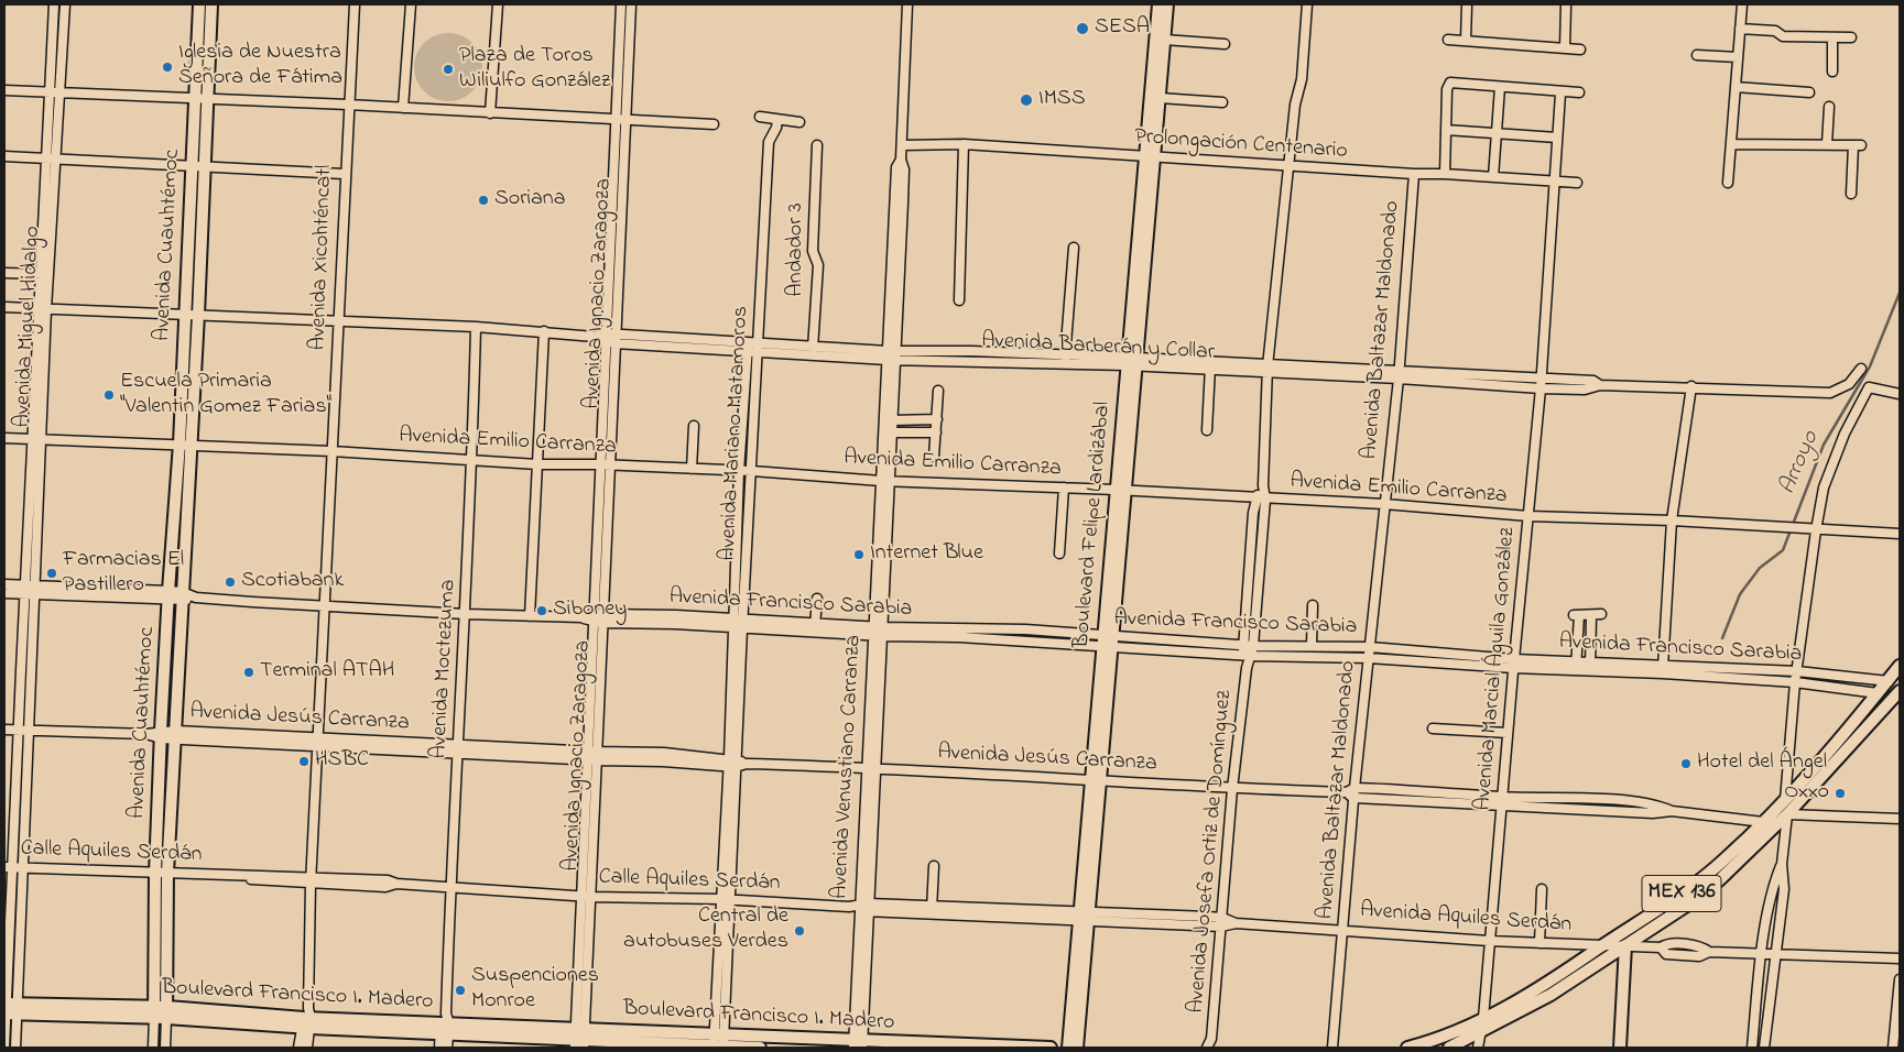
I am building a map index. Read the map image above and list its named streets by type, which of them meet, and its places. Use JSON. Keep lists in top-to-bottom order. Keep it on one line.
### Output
{"streets":{"main road":["Avenida Cuauhtémoc","Boulevard Felipe Lardizábal","MEX 136","Boulevard Francisco I. Madero"],"street":["Prolongación Centenario","Andador 3","Avenida Xicohténcatl","Avenida Ignacio Zaragoza","Avenida Miguel Hidalgo","Avenida Baltazar Maldonado","Avenida Barberán y Collar","Avenida Mariano Matamoros","Avenida Emilio Carranza","Avenida Francisco Sarabia","Avenida Moctezuma","Avenida Marcial Águila González","Avenida Jesús Carranza","Avenida Venustiano Carranza","Avenida Josefa Ortiz de Domínguez","Calle Aquiles Serdán","Avenida Aquiles Serdán"]},"crossings":[["Prolongación Centenario","Avenida Baltazar Maldonado"],["Prolongación Centenario","Boulevard Felipe Lardizábal"],["Prolongación Centenario","Avenida Marcial Águila González"],["Prolongación Centenario","Avenida Venustiano Carranza"],["Prolongación Centenario","Avenida Josefa Ortiz de Domínguez"],["Avenida Cuauhtémoc","Avenida Emilio Carranza"],["Avenida Cuauhtémoc","Avenida Francisco Sarabia"],["Avenida Cuauhtémoc","Avenida Jesús Carranza"],["Avenida Cuauhtémoc","Calle Aquiles Serdán"],["Avenida Cuauhtémoc","Boulevard Francisco I. Madero"],["Andador 3","Avenida Barberán y Collar"],["Avenida Xicohténcatl","Avenida Emilio Carranza"],["Avenida Xicohténcatl","Avenida Francisco Sarabia"],["Avenida Xicohténcatl","Avenida Jesús Carranza"],["Avenida Xicohténcatl","Calle Aquiles Serdán"],["Avenida Xicohténcatl","Boulevard Francisco I. Madero"],["Avenida Ignacio Zaragoza","Avenida Barberán y Collar"],["Avenida Ignacio Zaragoza","Avenida Emilio Carranza"],["Avenida Ignacio Zaragoza","Avenida Francisco Sarabia"],["Avenida Ignacio Zaragoza","Avenida Jesús Carranza"],["Avenida Ignacio Zaragoza","Calle Aquiles Serdán"],["Avenida Ignacio Zaragoza","Boulevard Francisco I. Madero"],["Avenida Miguel Hidalgo","Avenida Emilio Carranza"],["Avenida Miguel Hidalgo","Avenida Francisco Sarabia"],["Avenida Miguel Hidalgo","Avenida Jesús Carranza"],["Avenida Miguel Hidalgo","Calle Aquiles Serdán"],["Avenida Miguel Hidalgo","Boulevard Francisco I. Madero"],["Avenida Baltazar Maldonado","Avenida Barberán y Collar"],["Avenida Baltazar Maldonado","Avenida Emilio Carranza"],["Avenida Baltazar Maldonado","Avenida Francisco Sarabia"],["Avenida Baltazar Maldonado","Avenida Jesús Carranza"],["Avenida Baltazar Maldonado","Avenida Aquiles Serdán"],["Avenida Barberán y Collar","Avenida Mariano Matamoros"],["Avenida Barberán y Collar","Boulevard Felipe Lardizábal"],["Avenida Barberán y Collar","Avenida Marcial Águila González"],["Avenida Barberán y Collar","Avenida Venustiano Carranza"],["Avenida Barberán y Collar","Avenida Josefa Ortiz de Domínguez"],["Avenida Mariano Matamoros","Avenida Emilio Carranza"],["Avenida Mariano Matamoros","Avenida Francisco Sarabia"],["Avenida Mariano Matamoros","Avenida Jesús Carranza"],["Avenida Mariano Matamoros","Calle Aquiles Serdán"],["Avenida Mariano Matamoros","Boulevard Francisco I. Madero"],["Avenida Emilio Carranza","Boulevard Felipe Lardizábal"],["Avenida Emilio Carranza","Avenida Moctezuma"],["Avenida Emilio Carranza","Avenida Marcial Águila González"],["Avenida Emilio Carranza","Avenida Venustiano Carranza"],["Avenida Emilio Carranza","Avenida Josefa Ortiz de Domínguez"],["Boulevard Felipe Lardizábal","Avenida Francisco Sarabia"],["Boulevard Felipe Lardizábal","Avenida Jesús Carranza"],["Boulevard Felipe Lardizábal","Calle Aquiles Serdán"],["Avenida Francisco Sarabia","Avenida Moctezuma"],["Avenida Francisco Sarabia","Avenida Marcial Águila González"],["Avenida Francisco Sarabia","Avenida Venustiano Carranza"],["Avenida Francisco Sarabia","Avenida Josefa Ortiz de Domínguez"],["Avenida Francisco Sarabia","MEX 136"],["Avenida Moctezuma","Avenida Jesús Carranza"],["Avenida Moctezuma","Calle Aquiles Serdán"],["Avenida Moctezuma","Boulevard Francisco I. Madero"],["Avenida Marcial Águila González","Avenida Jesús Carranza"],["Avenida Marcial Águila González","MEX 136"],["Avenida Marcial Águila González","Avenida Aquiles Serdán"],["Avenida Jesús Carranza","Avenida Venustiano Carranza"],["Avenida Jesús Carranza","Avenida Josefa Ortiz de Domínguez"],["Avenida Jesús Carranza","MEX 136"],["Avenida Venustiano Carranza","Calle Aquiles Serdán"],["Avenida Venustiano Carranza","Boulevard Francisco I. Madero"],["Avenida Josefa Ortiz de Domínguez","Calle Aquiles Serdán"],["Avenida Josefa Ortiz de Domínguez","Avenida Aquiles Serdán"],["Calle Aquiles Serdán","Avenida Aquiles Serdán"],["MEX 136","Avenida Aquiles Serdán"]],"water":["Arroyo"],"places":["SESA","Iglesia de Nuestra Señora de Fátima","Plaza de Toros Wiliulfo González","IMSS","Soriana","Escuela Primaria \"Valentin Gomez Farias\"","Internet Blue","Farmacias El Pastillero","Scotiabank","Siboney","Terminal ATAH","HSBC","Hotel del Ángel","Oxxo","Central de autobuses Verdes","Suspenciones Monroe"]}
